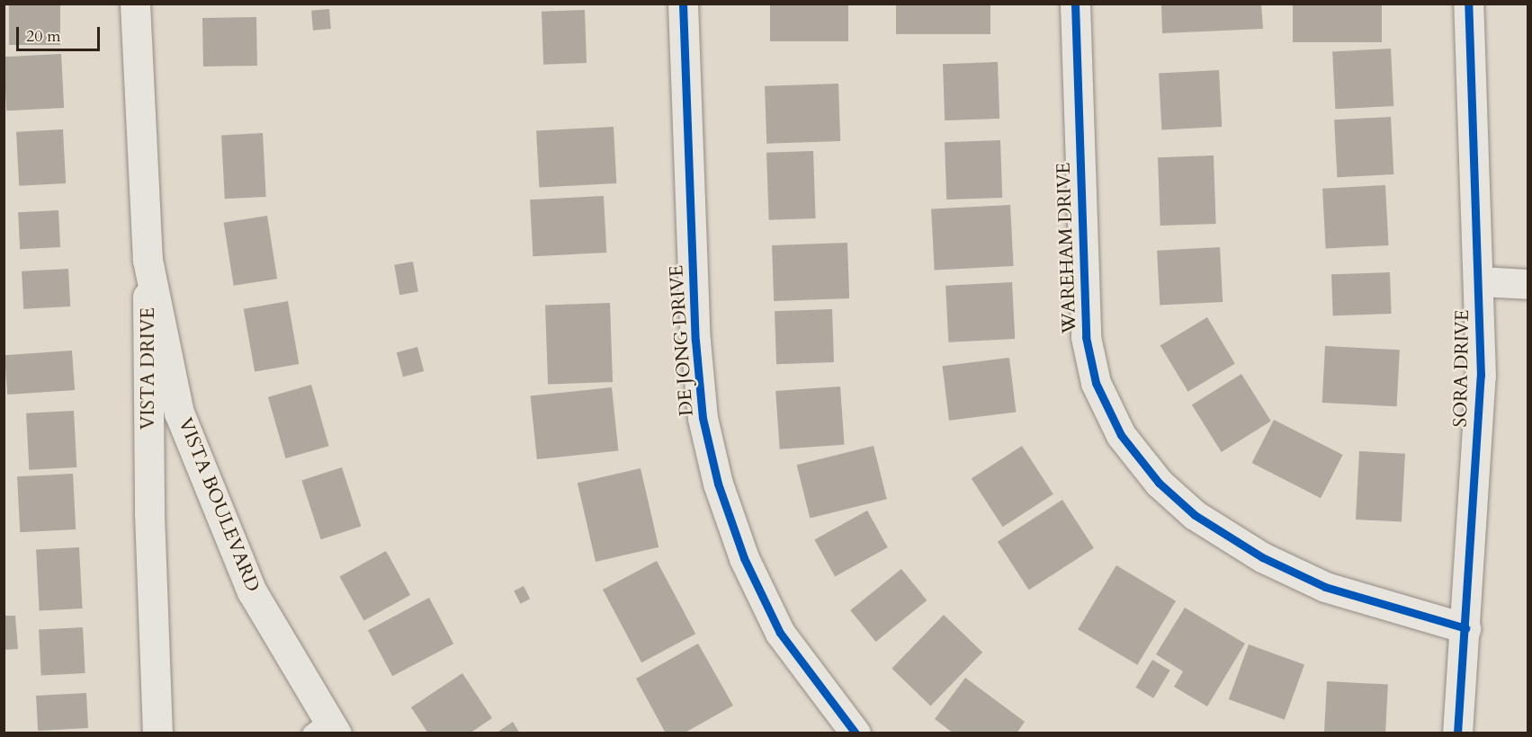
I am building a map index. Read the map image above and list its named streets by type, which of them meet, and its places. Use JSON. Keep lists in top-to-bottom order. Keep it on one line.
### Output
{"streets":{"street":["WAREHAM DRIVE","DE JONG DRIVE","VISTA DRIVE","SORA DRIVE","VISTA BOULEVARD"]},"crossings":[["WAREHAM DRIVE","SORA DRIVE"],["VISTA DRIVE","VISTA BOULEVARD"]],"scale_bar":"20 m"}
